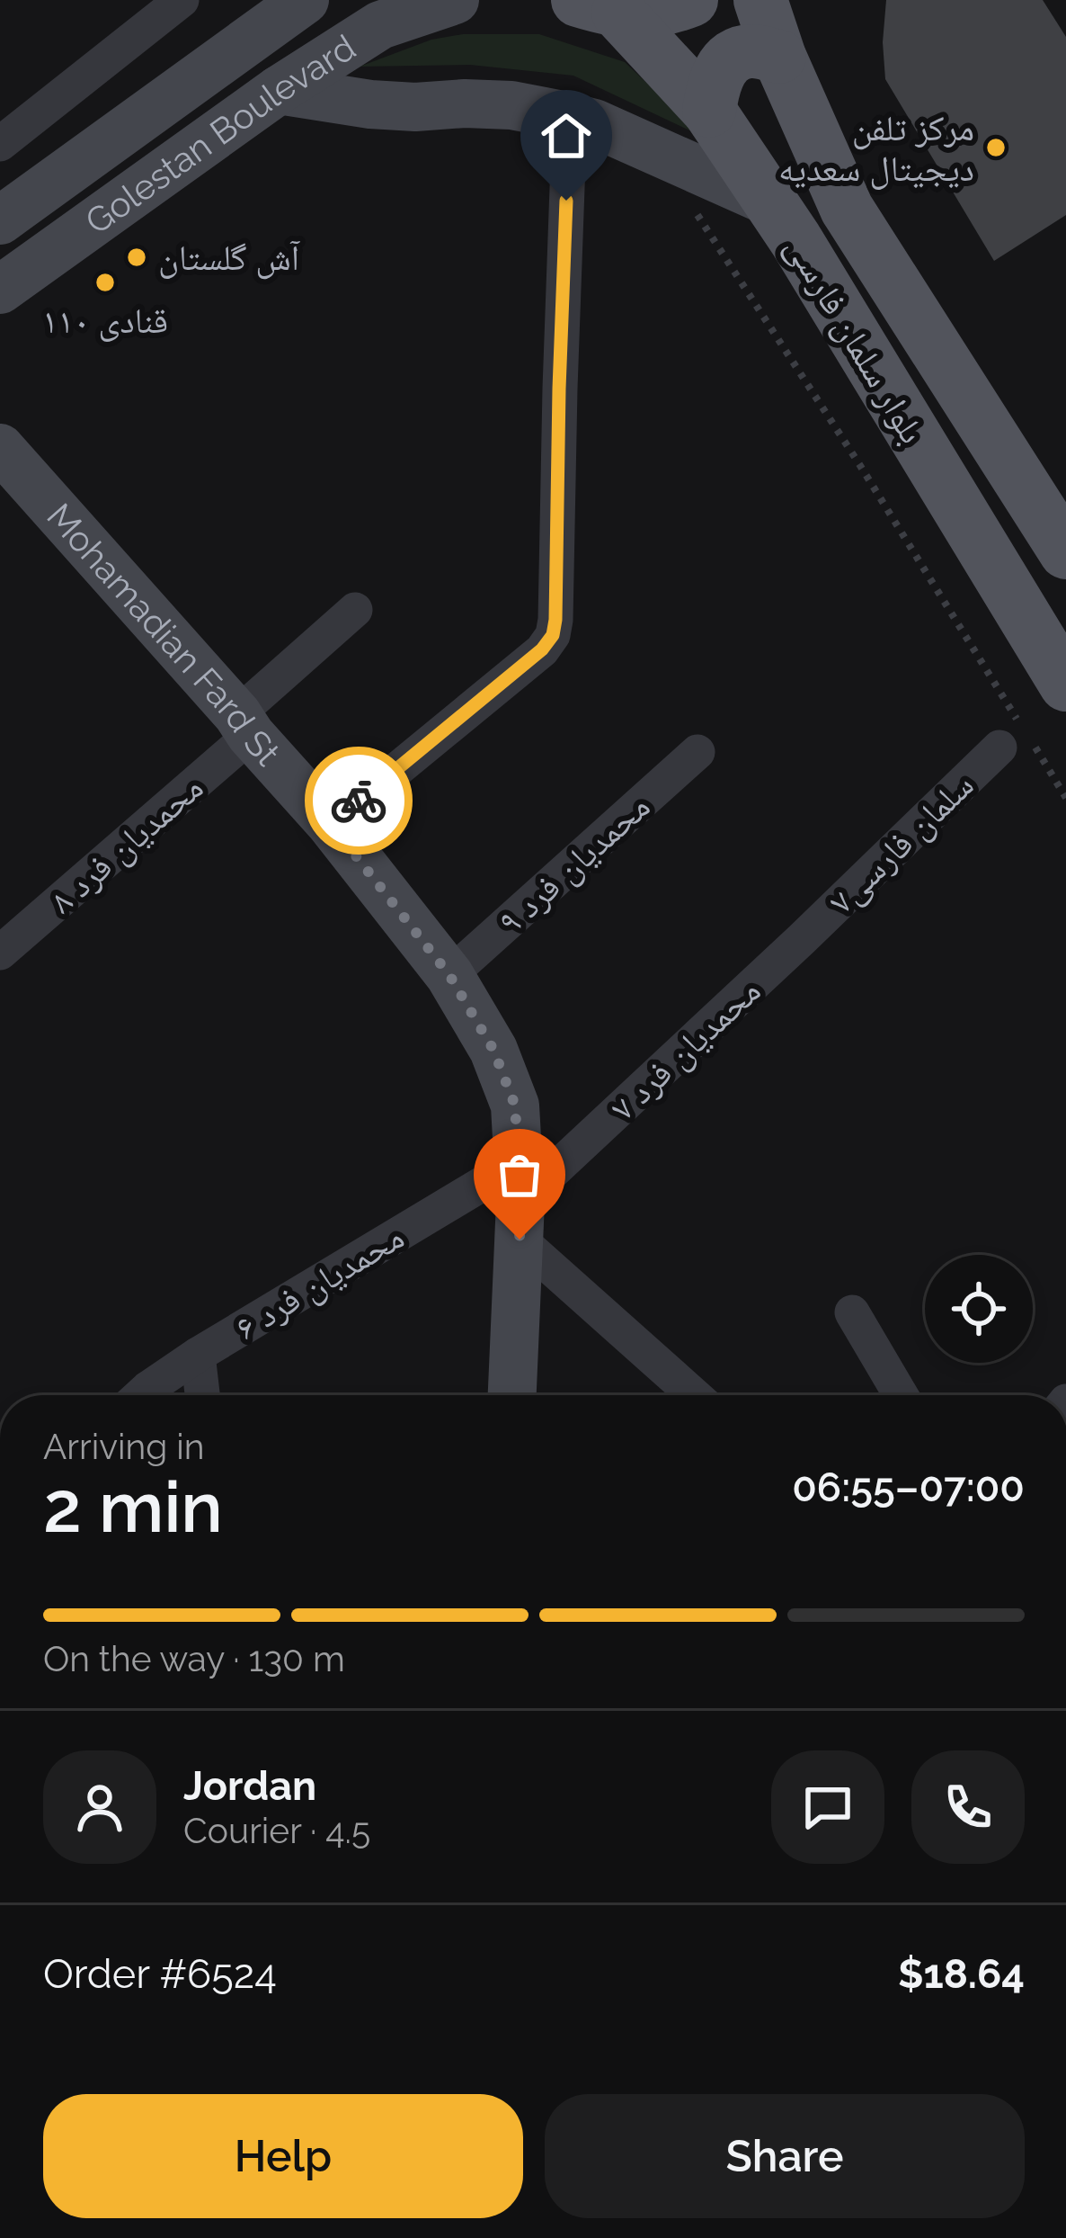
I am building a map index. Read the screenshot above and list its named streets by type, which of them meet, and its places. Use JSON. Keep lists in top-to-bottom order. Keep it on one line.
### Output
{"streets":{"main road":["Golestan Boulevard","بلوار سلمان فارسی","Mohamadian Fard St"],"street":["سلمان فارسی۷","۸ محمدیان فرد","۹ محمدیان فرد","۷ محمدیان فرد","۶ محمدیان فرد"]},"crossings":[["Mohamadian Fard St","۸ محمدیان فرد"],["Mohamadian Fard St","۹ محمدیان فرد"],["Mohamadian Fard St","۷ محمدیان فرد"],["Mohamadian Fard St","۶ محمدیان فرد"],["سلمان فارسی۷","۷ محمدیان فرد"],["۷ محمدیان فرد","۶ محمدیان فرد"]],"places":["مرکز تلفن دیجیتال سعدیه","آش گلستان","قنادی ۱۱۰"],"page":{"heading":["2 min","Arriving in","06:55–07:00"],"panel":["Jordan","Courier · 4.5","Order #6524","$18.64"],"bar":"On the way · 130 m","buttons":["Help","Share"]}}
